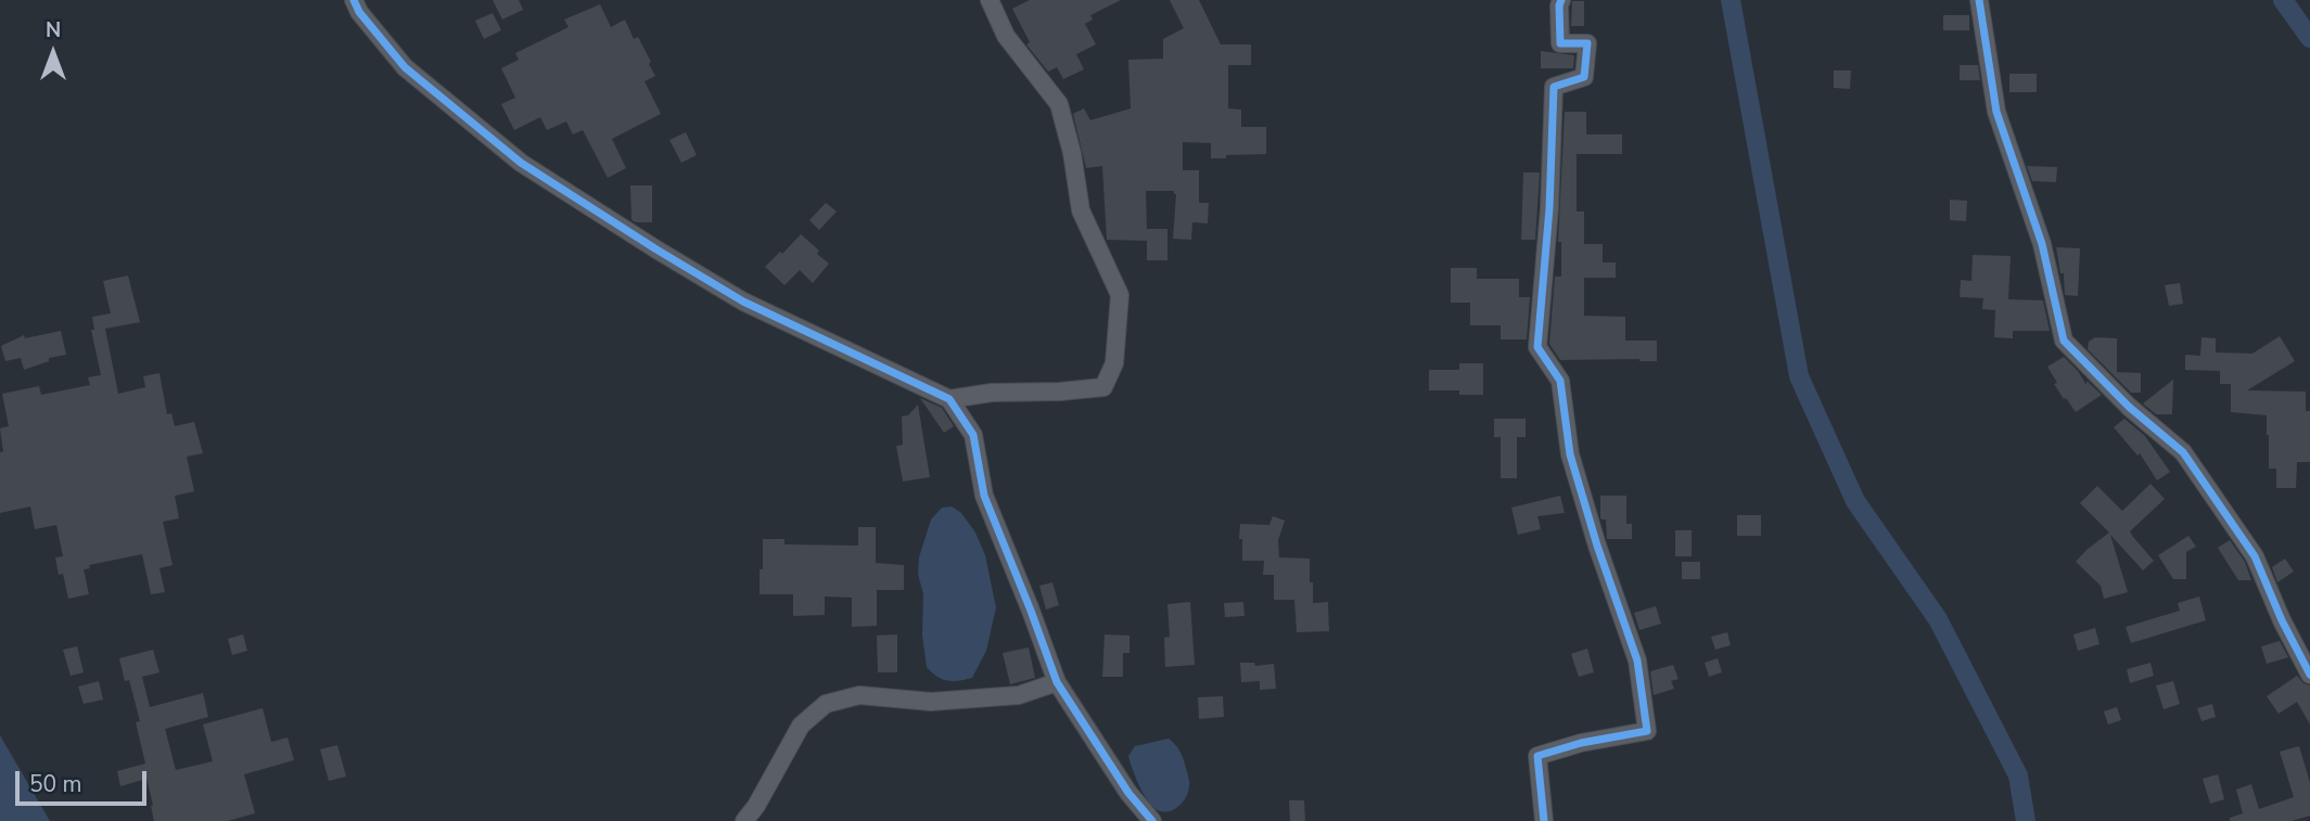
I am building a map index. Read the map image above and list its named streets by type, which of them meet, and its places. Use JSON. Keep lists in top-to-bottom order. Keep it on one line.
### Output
{"scale_bar":"50 m","north":"top"}
